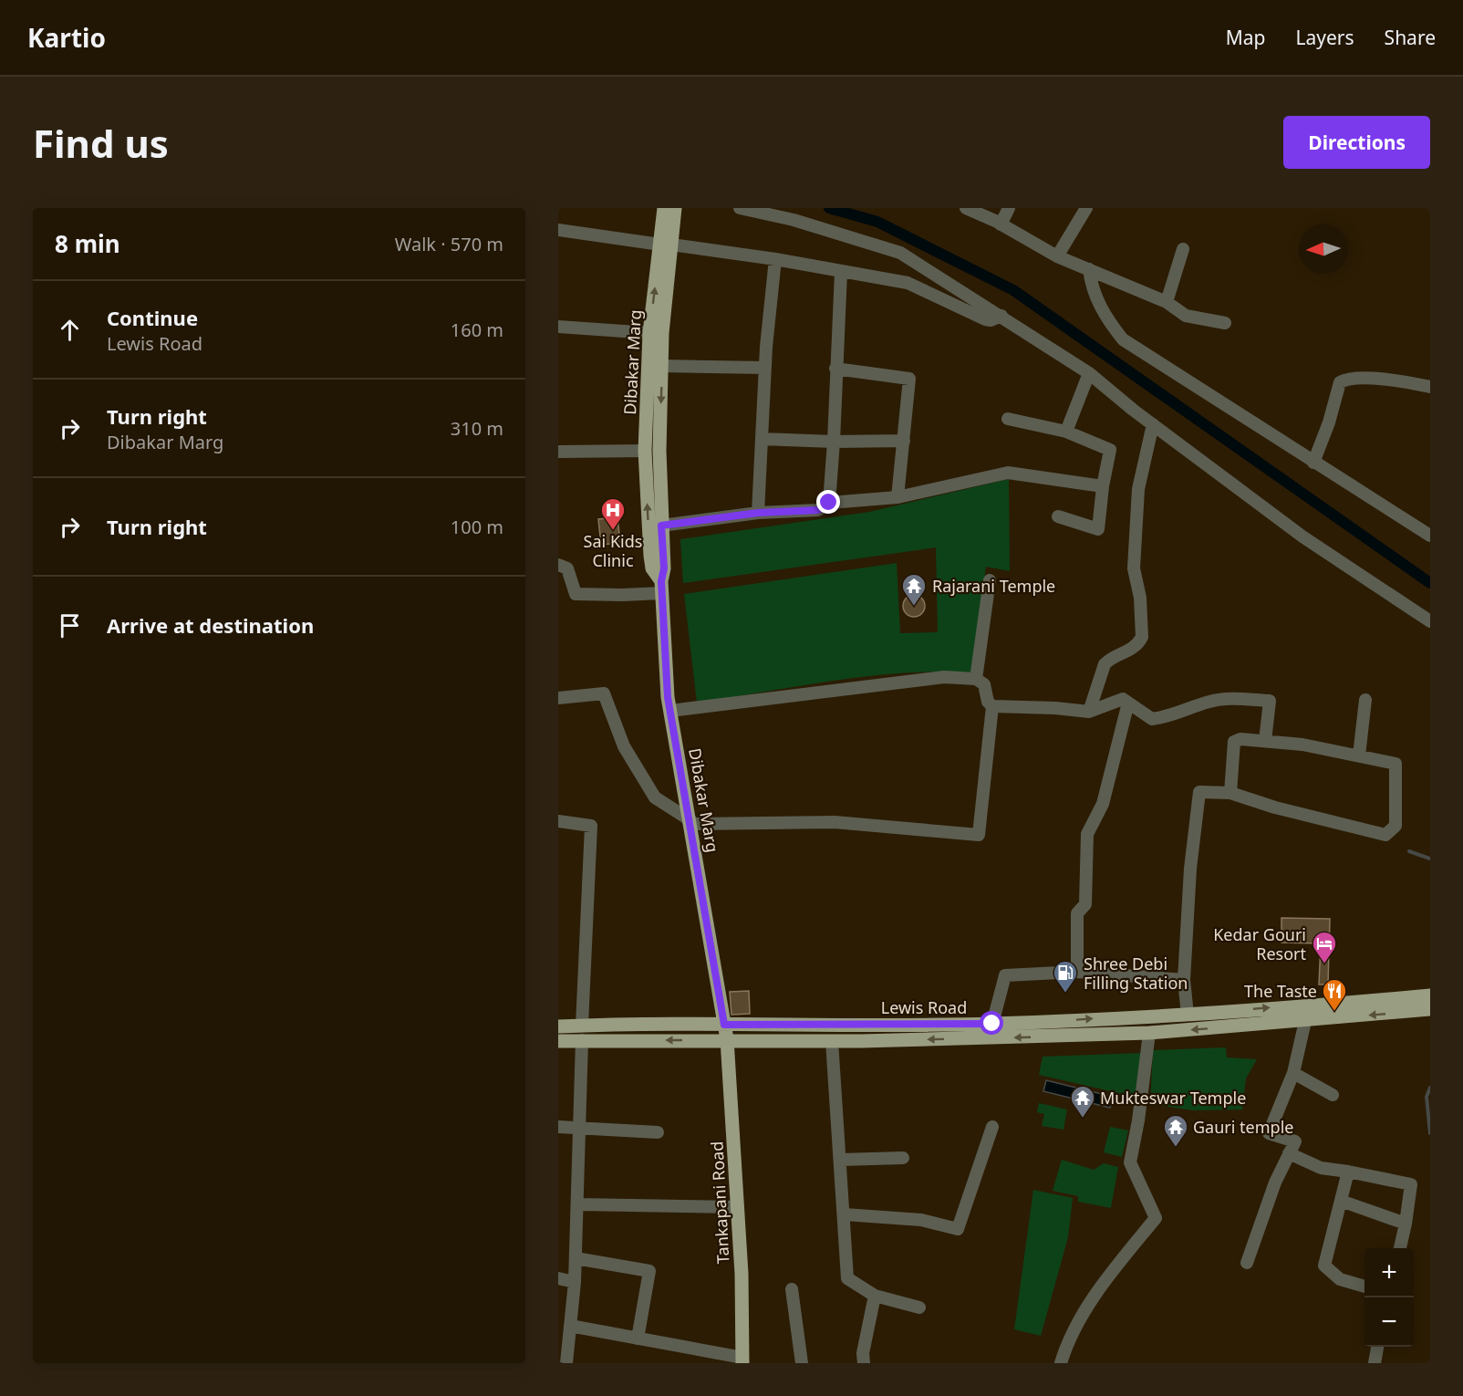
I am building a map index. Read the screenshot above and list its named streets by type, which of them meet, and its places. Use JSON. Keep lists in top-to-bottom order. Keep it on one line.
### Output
{"streets":{"main road":["Dibakar Marg","Lewis Road","Tankapani Road"]},"crossings":[["Dibakar Marg","Lewis Road"],["Dibakar Marg","Tankapani Road"],["Lewis Road","Tankapani Road"]],"places":{"hospital":["Sai Kids Clinic"],"temple":["Rajarani Temple","Mukteswar Temple","Gauri temple"],"hotel":["Kedar Gouri Resort"],"fuel station":["Shree Debi Filling Station"],"restaurant":["The Taste"]},"north":"left","page":{"header":"Kartio","nav":["Map","Layers","Share"],"buttons":"Directions","title":"Find us","heading":["8 min","Walk · 570 m"],"list":[["Continue","Lewis Road","160 m"],["Turn right","Dibakar Marg","310 m"],["Turn right","100 m"],"Arrive at destination"],"map_buttons":["+","−"]}}
